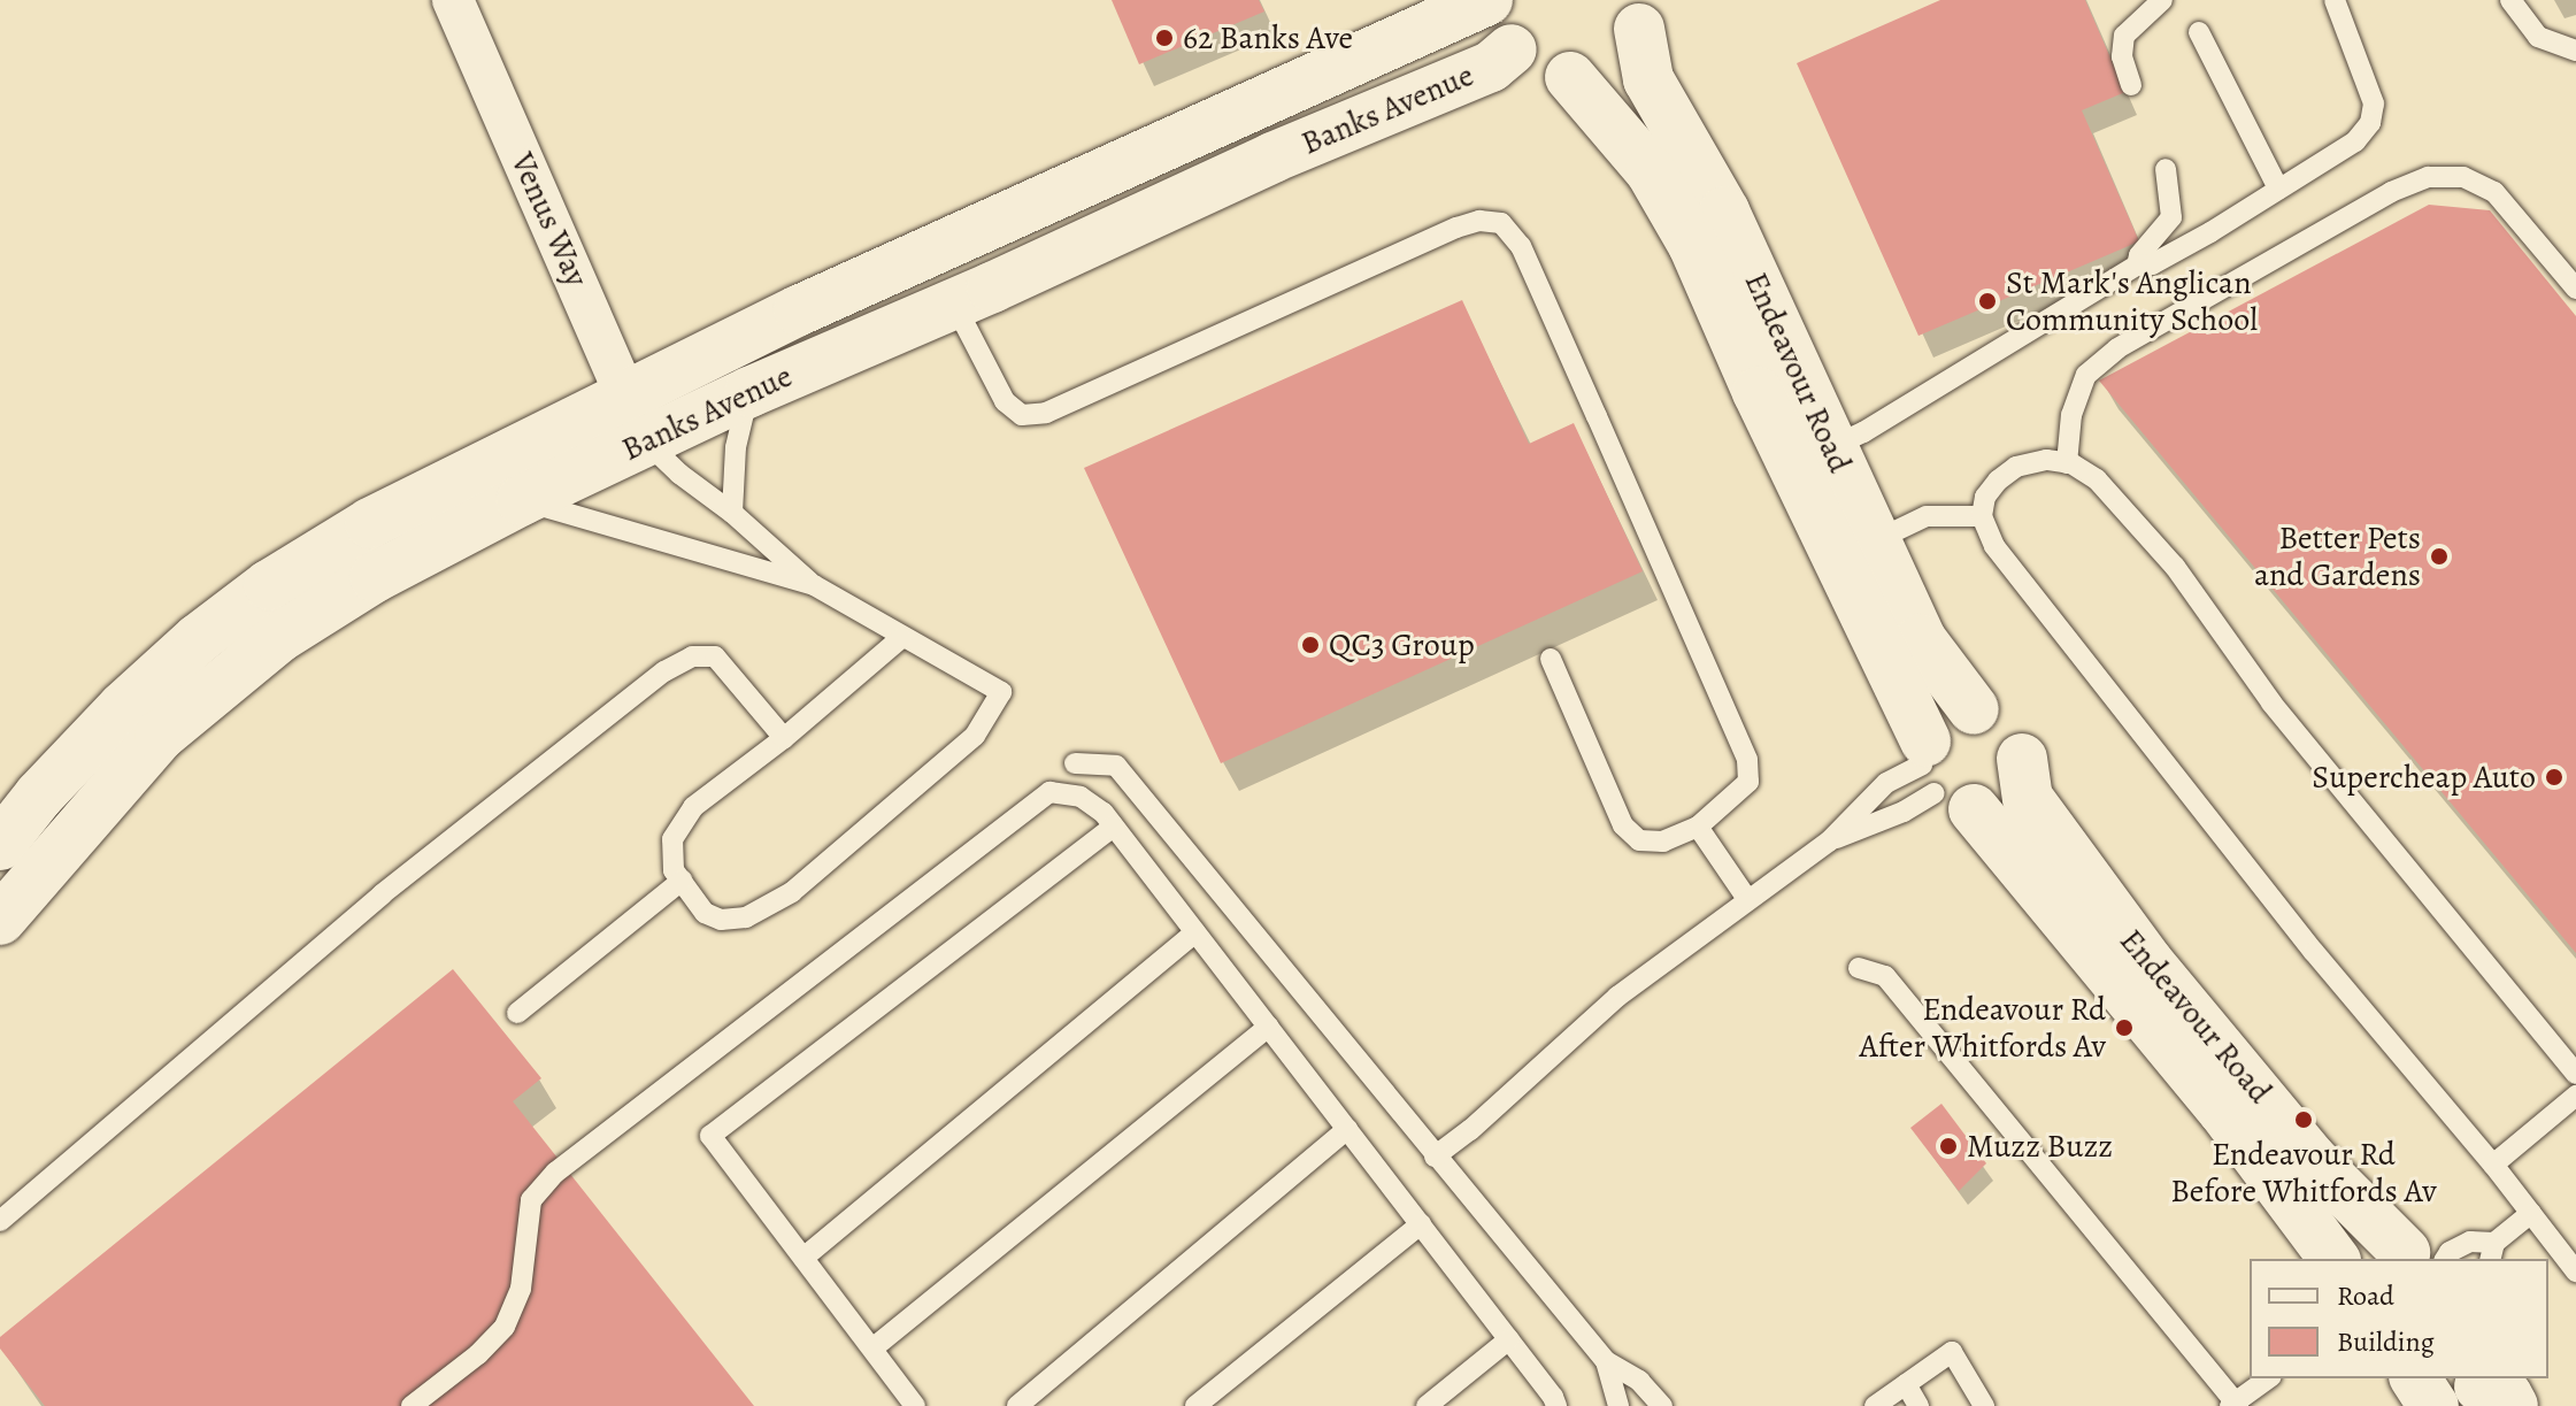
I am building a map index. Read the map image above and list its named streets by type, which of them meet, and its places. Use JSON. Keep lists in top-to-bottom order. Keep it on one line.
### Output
{"streets":{"street":["Banks Avenue","Venus Way","Endeavour Road"]},"crossings":[["Banks Avenue","Venus Way"]],"places":["62 Banks Ave","St Mark's Anglican Community School","Better Pets and Gardens","QC3 Group","Supercheap Auto","Endeavour Rd After Whitfords Av","Endeavour Rd Before Whitfords Av","Muzz Buzz"],"legend":["Road","Building"]}
